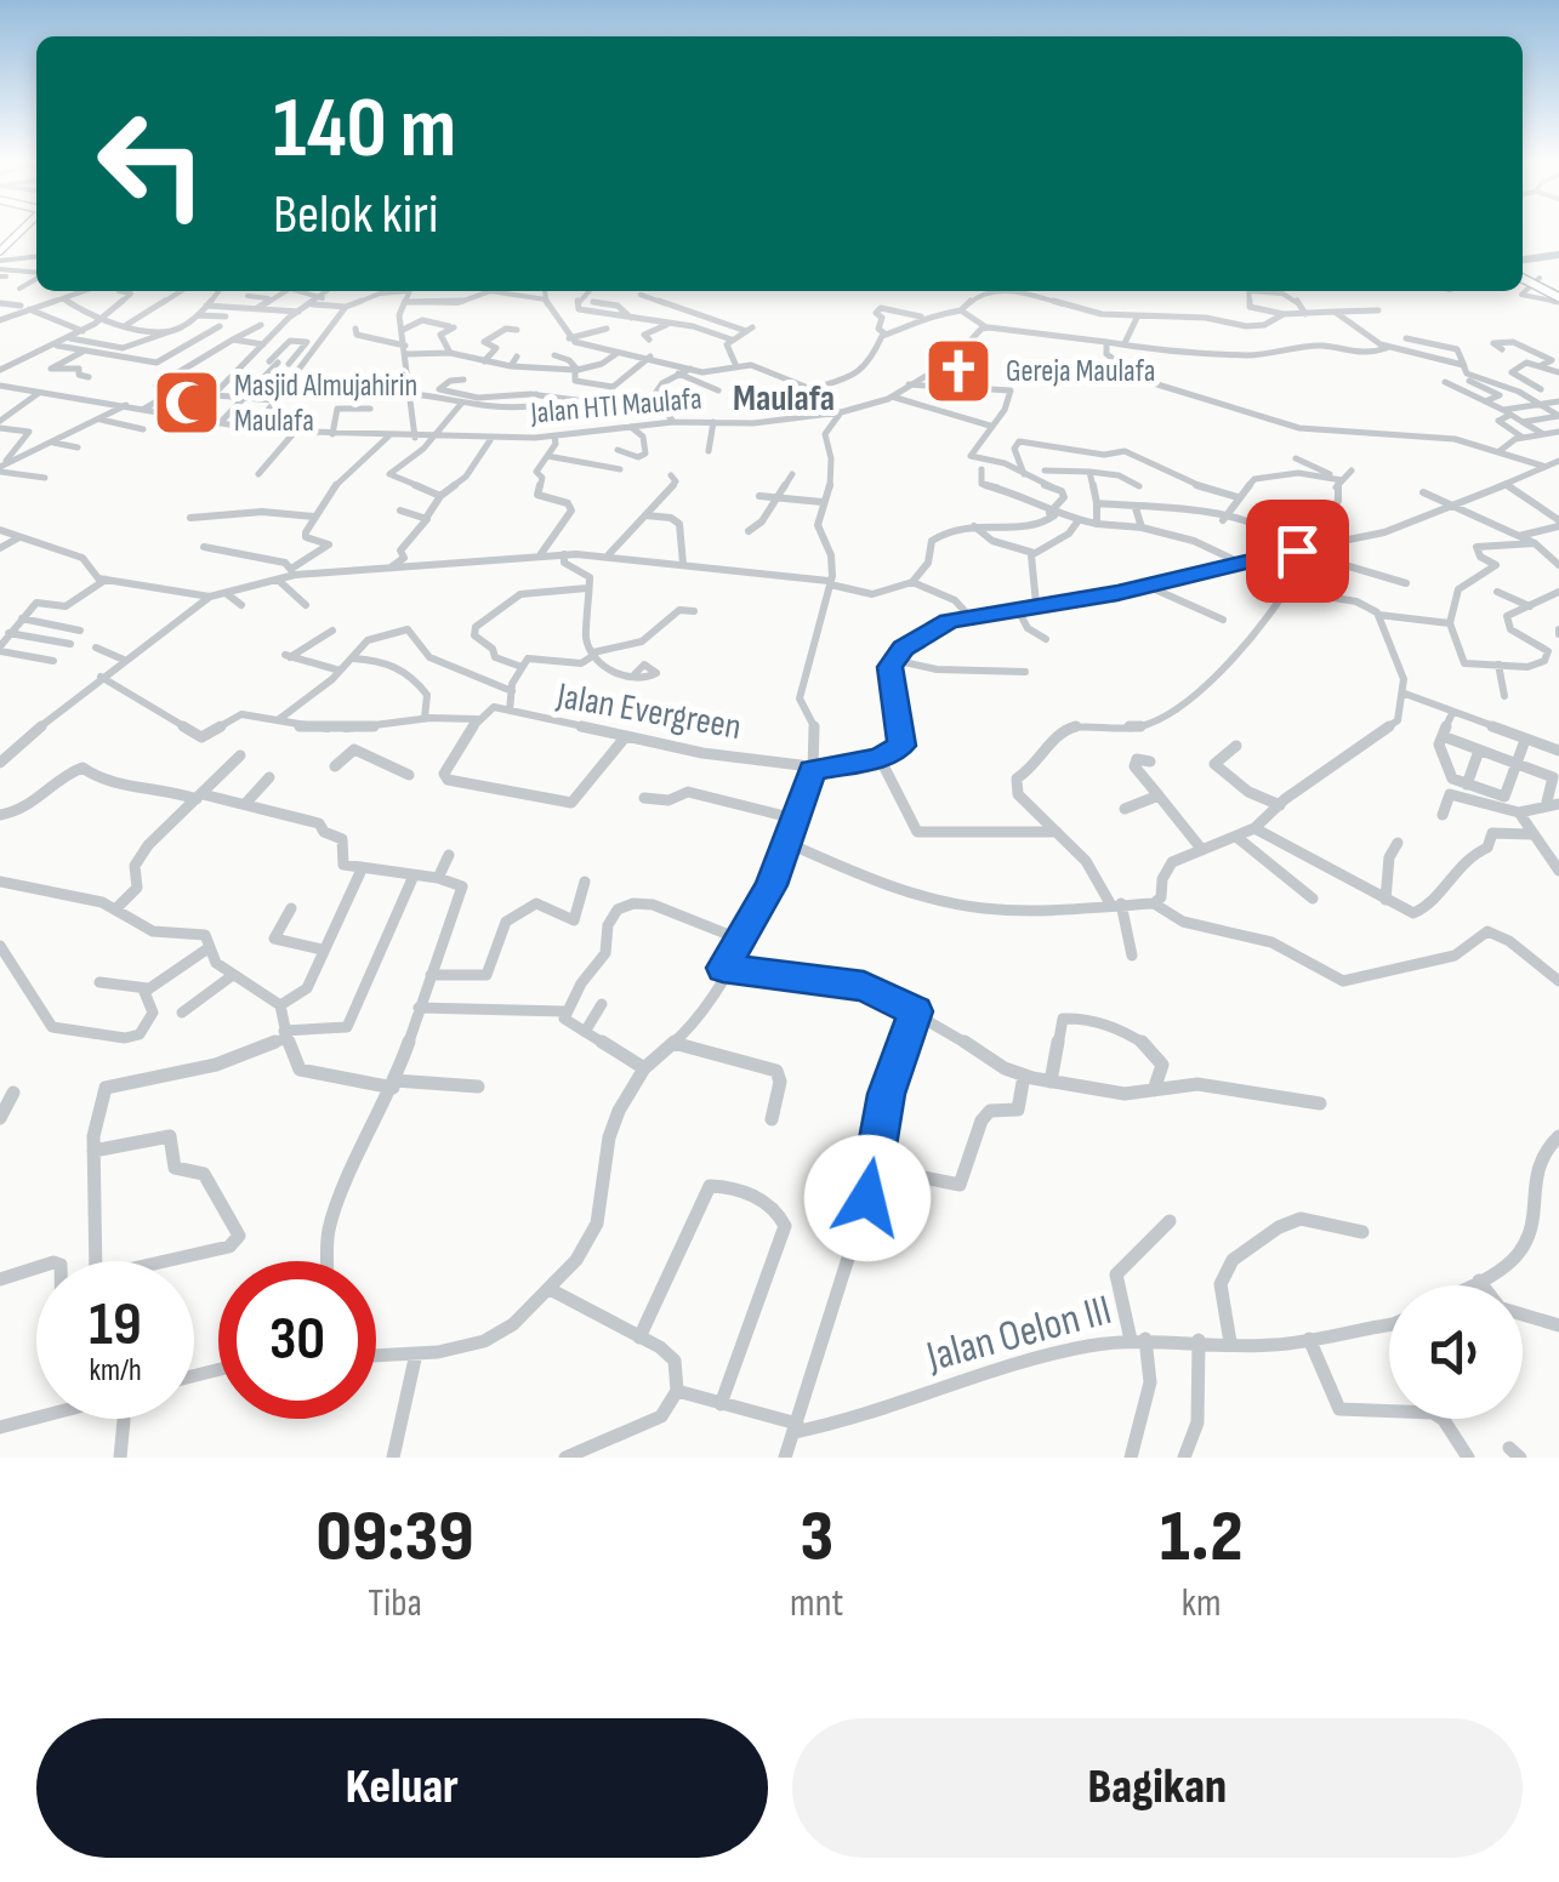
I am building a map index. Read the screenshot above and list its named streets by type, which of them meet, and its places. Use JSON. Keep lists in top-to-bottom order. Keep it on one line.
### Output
{"streets":{"street":["Jalan HTI Maulafa","Jalan Evergreen","Jalan Oelon III"]},"districts":["Maulafa"],"places":{"church":["Gereja Maulafa"],"mosque":["Masjid Almujahirin Maulafa"]},"page":{"turn":["140 m","Belok kiri"],"speed":"19 km/h","limit":"30","eta":["09:39","Tiba","3","mnt","1.2","km"],"buttons":["Keluar","Bagikan"]}}
